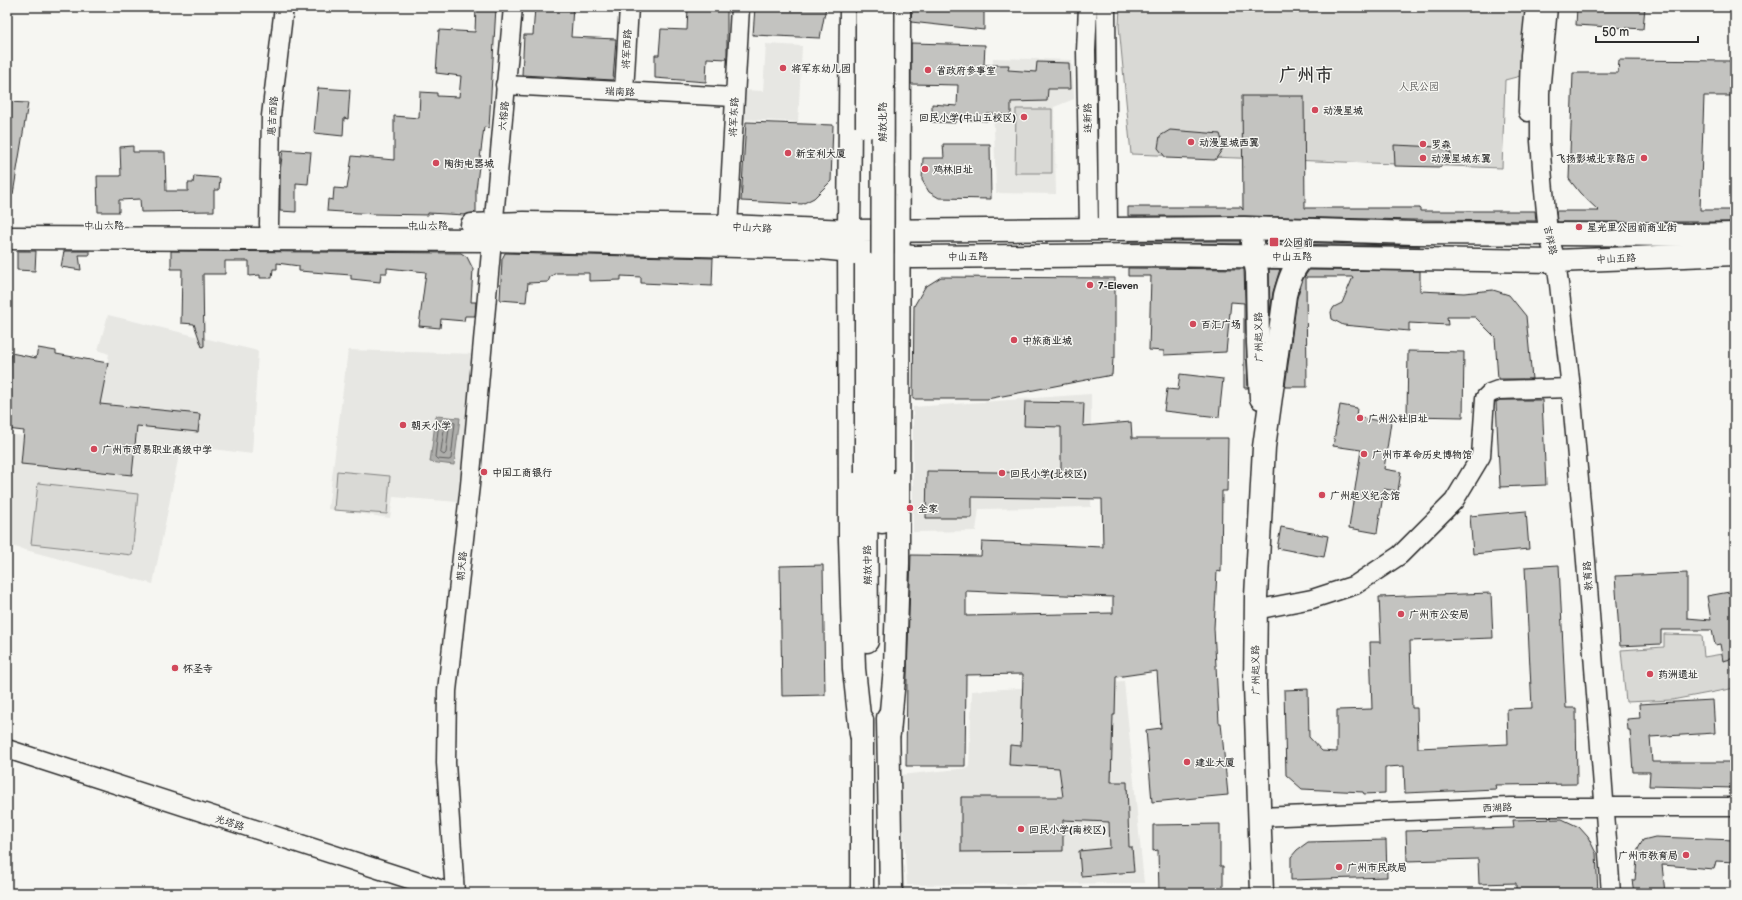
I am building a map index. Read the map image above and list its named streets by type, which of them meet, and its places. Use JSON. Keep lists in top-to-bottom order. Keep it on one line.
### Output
{"streets":{"main road":["解放北路","中山六路","中山五路","广州起义路","解放中路"],"street":["将军西路","瑞南路","惠吉西路","六榕路","将军东路","连新路","吉祥路","朝天路","教育路","西湖路","光塔路"]},"crossings":[["将军西路","瑞南路"],["瑞南路","六榕路"],["瑞南路","将军东路"],["惠吉西路","中山六路"],["六榕路","中山六路"],["六榕路","朝天路"],["将军东路","中山六路"],["解放北路","中山六路"],["解放北路","中山五路"],["解放北路","解放中路"],["中山六路","中山五路"],["中山六路","解放中路"],["中山六路","朝天路"],["吉祥路","中山五路"],["吉祥路","教育路"],["中山五路","广州起义路"],["中山五路","解放中路"],["中山五路","教育路"],["广州起义路","西湖路"],["朝天路","光塔路"],["教育路","西湖路"]],"districts":["广州市"],"parks":["人民公园"],"places":{"other":["将军东幼儿园","省政府参事室","动漫星城","回民小学(中山五校区)","动漫星城西翼","罗森","新宝利大厦","动漫星城东翼","飞扬影城北京路店","陶街电器城","鸡林旧址","星光里公园前商业街","7-Eleven","百汇广场","中旅商业城","广州公社旧址","朝天小学","广州市贸易职业高级中学","广州市革命历史博物馆","中国工商银行","回民小学(北校区)","广州起义纪念馆","全家","广州市公安局","怀圣寺","药洲遗址","建业大厦","回民小学(南校区)","广州市教育局","广州市民政局"],"transit":["公园前"]},"scale_bar":"50 m"}
